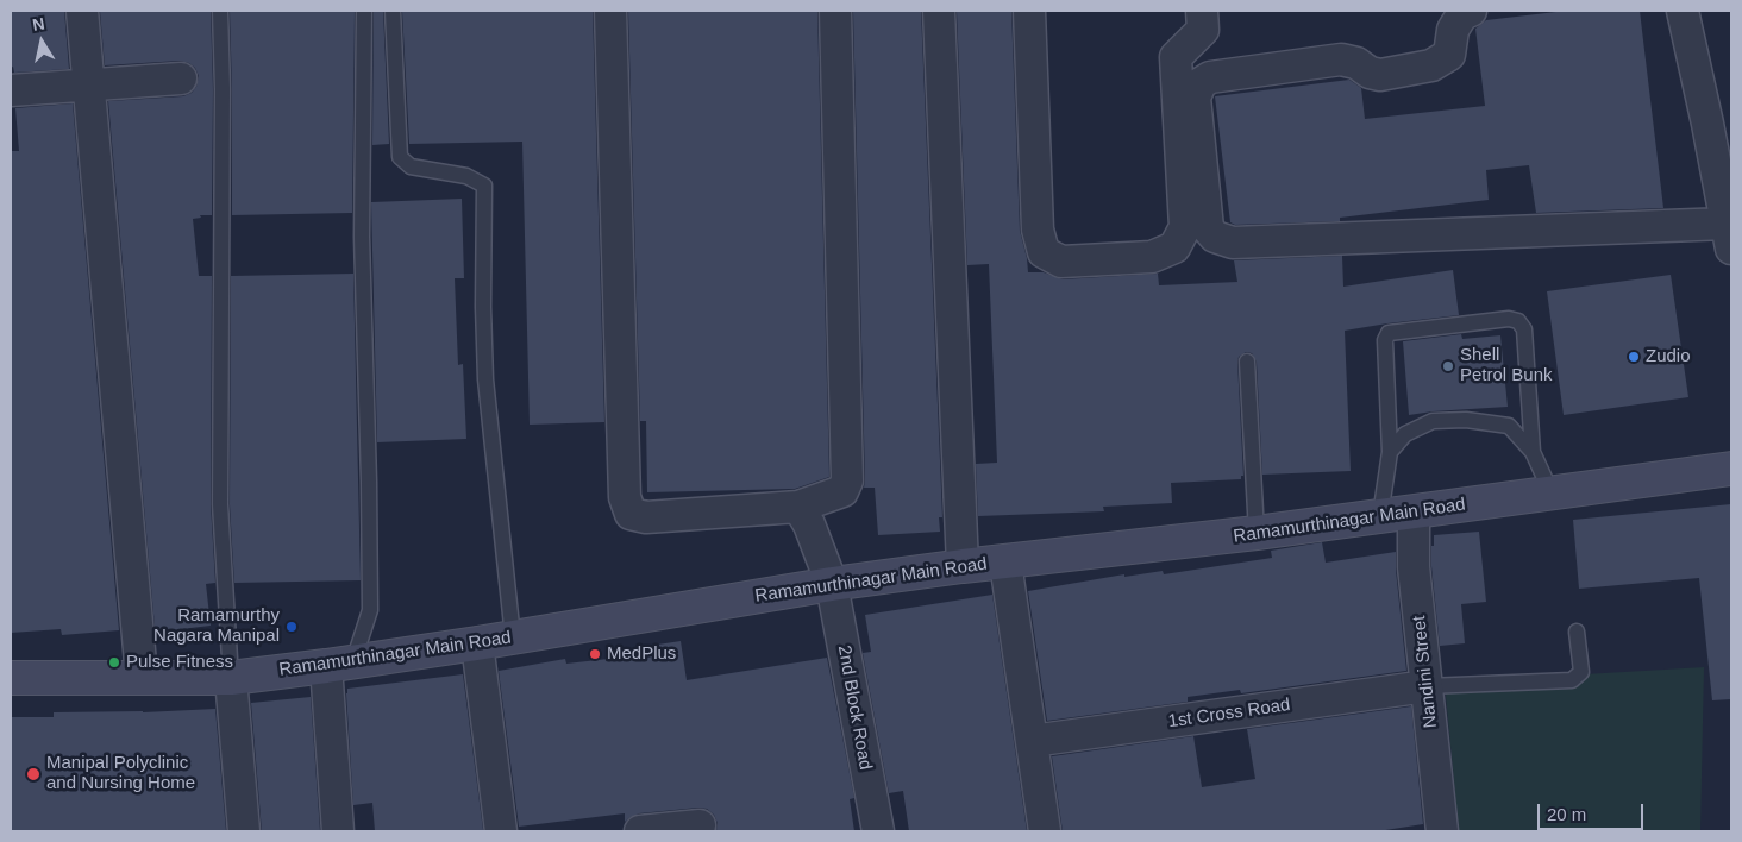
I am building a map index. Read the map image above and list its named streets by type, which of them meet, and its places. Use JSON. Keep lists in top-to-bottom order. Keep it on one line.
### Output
{"streets":{"main road":["Ramamurthinagar Main Road"],"street":["Nandini Street","2nd Block Road","1st Cross Road"]},"crossings":[["Ramamurthinagar Main Road","Nandini Street"],["Ramamurthinagar Main Road","2nd Block Road"],["Nandini Street","1st Cross Road"]],"places":["Zudio","Shell Petrol Bunk","Ramamurthy Nagara Manipal","MedPlus","Pulse Fitness","Manipal Polyclinic and Nursing Home"],"scale_bar":"20 m","north":"top"}
